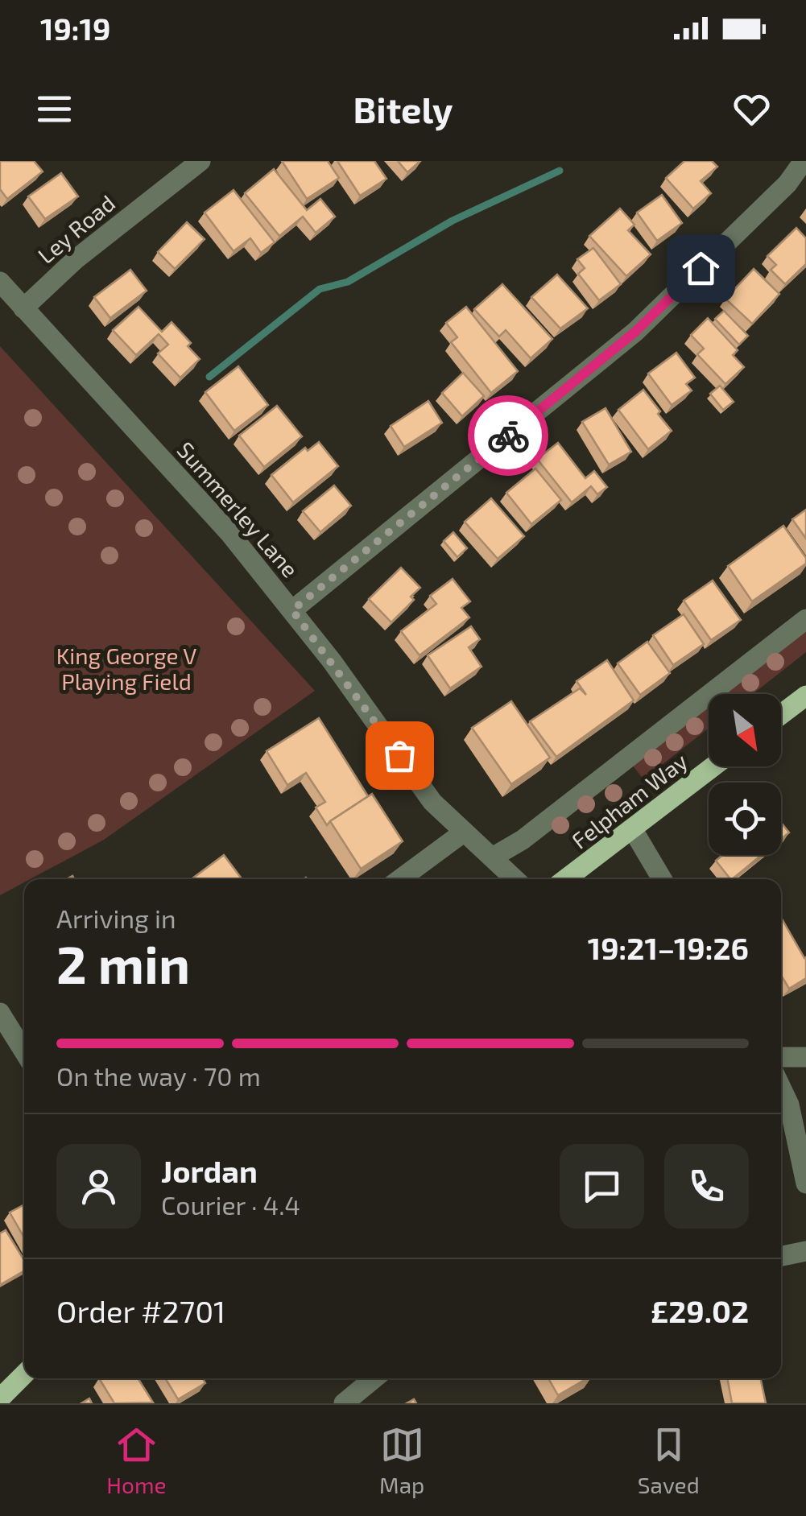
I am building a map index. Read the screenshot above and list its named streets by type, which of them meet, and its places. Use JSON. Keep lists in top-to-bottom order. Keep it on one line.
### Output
{"streets":{"main road":["Felpham Way"],"street":["Ley Road","Summerley Lane"]},"crossings":[["Ley Road","Summerley Lane"]],"parks":["King George V Playing Field"],"north":"bottom right","page":{"status":"19:19","header":"Bitely","heading":["2 min","Arriving in","19:21–19:26"],"panel":["Jordan","Courier · 4.4","Order #2701","£29.02"],"bar":"On the way · 70 m","tabs":["Home","Map","Saved"]}}
